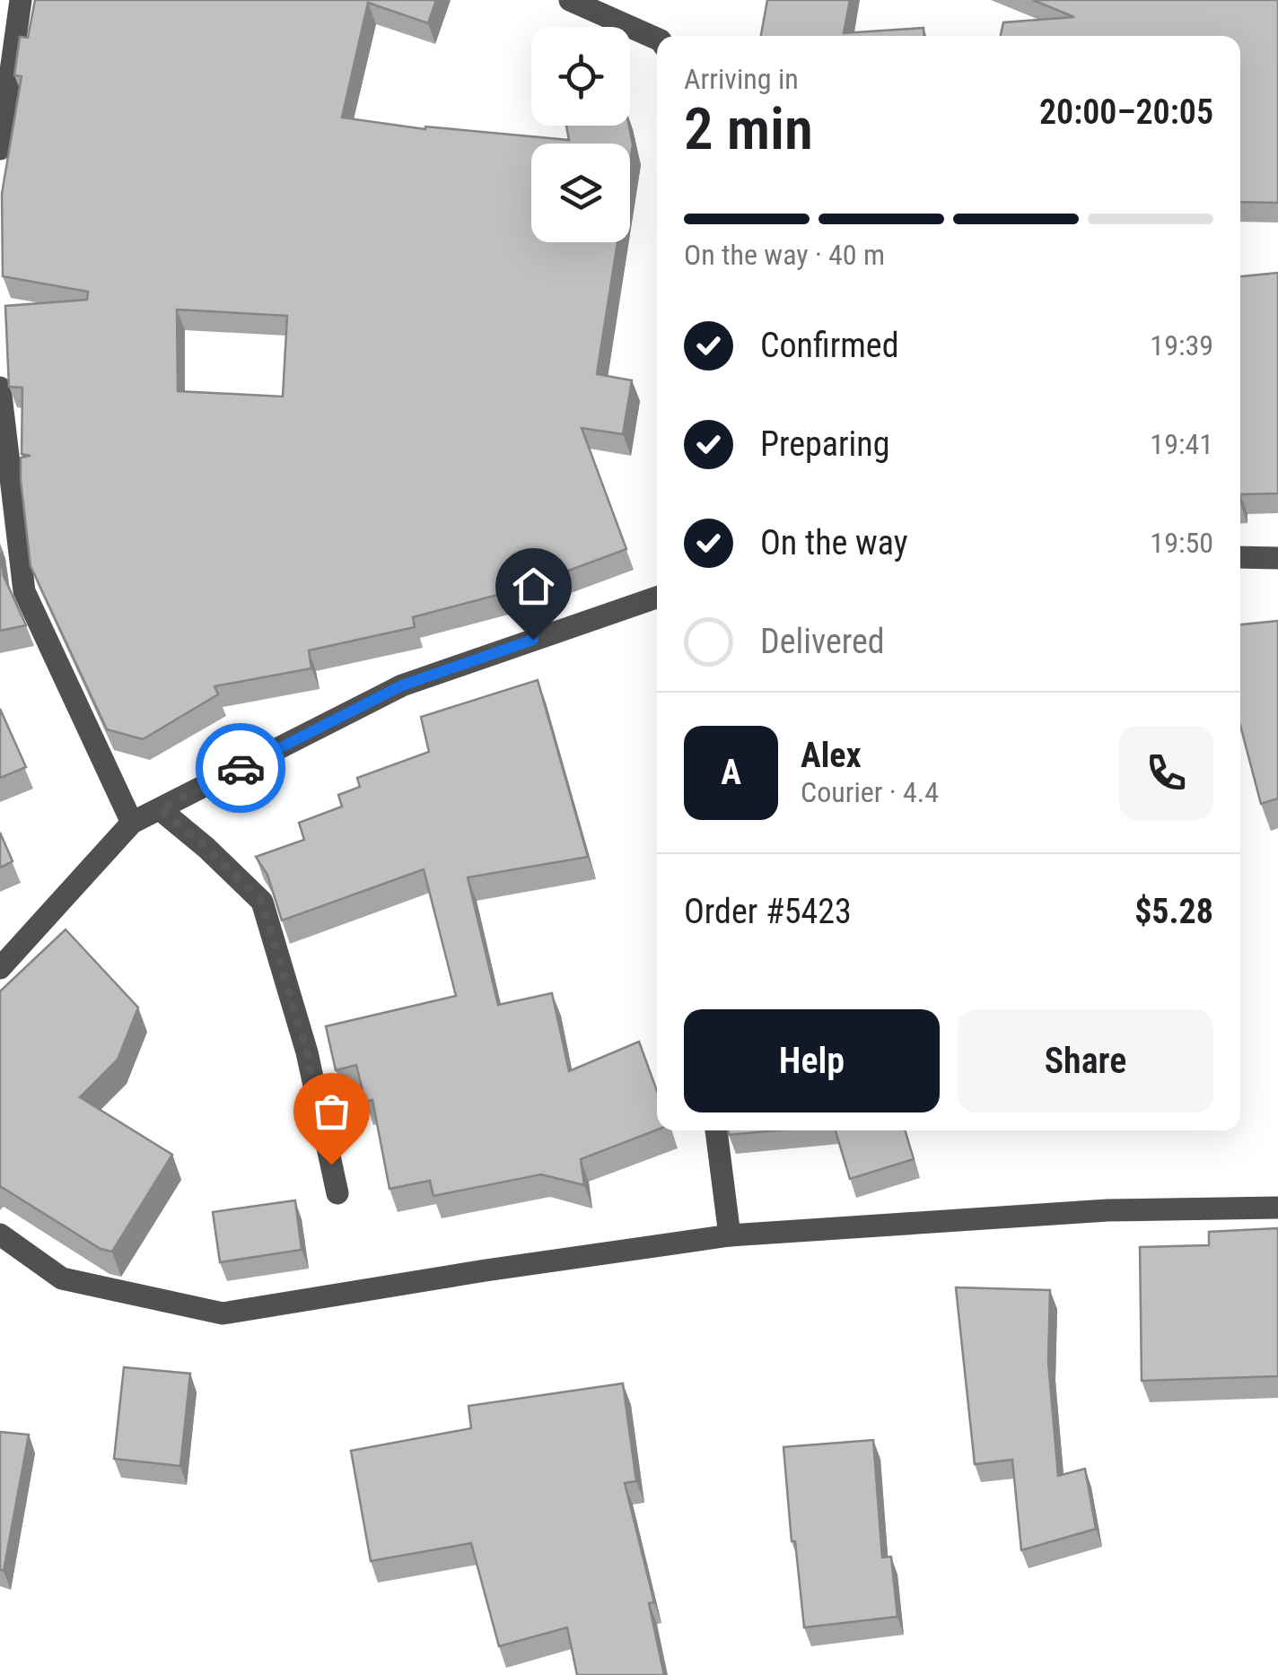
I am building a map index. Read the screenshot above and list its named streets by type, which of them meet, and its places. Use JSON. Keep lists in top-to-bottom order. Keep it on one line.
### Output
{"page":{"heading":["2 min","Arriving in","20:00–20:05"],"panel":["Alex","Courier · 4.4","Order #5423","$5.28"],"bar":"On the way · 40 m","list":[["Confirmed","19:39"],["Preparing","19:41"],["On the way","19:50"],"Delivered"],"round":"A","buttons":["Help","Share"]}}
